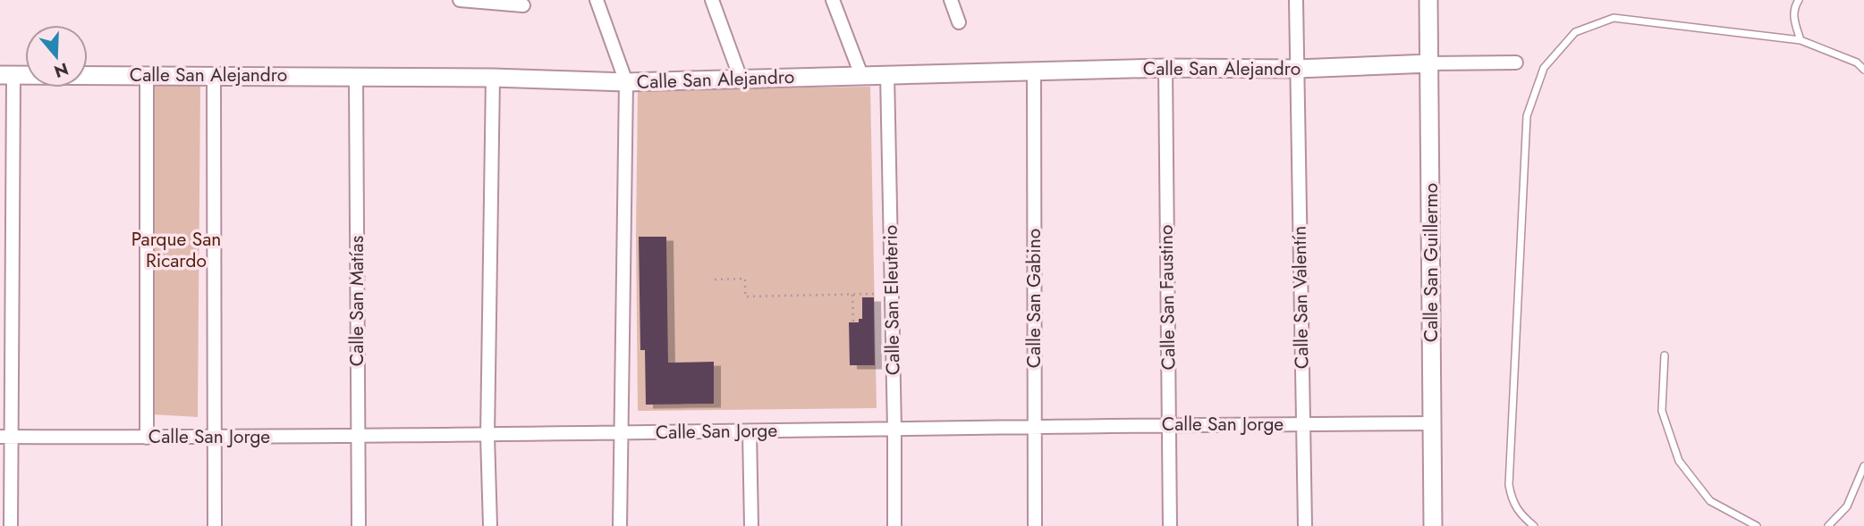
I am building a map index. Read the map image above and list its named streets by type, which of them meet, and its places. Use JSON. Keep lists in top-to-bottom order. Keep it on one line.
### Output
{"streets":{"street":["Calle San Alejandro","Calle San Guillermo","Calle San Faustino","Calle San Valentín","Calle San Gabino","Calle San Eleuterio","Calle San Matías","Calle San Jorge"]},"crossings":[["Calle San Alejandro","Calle San Guillermo"],["Calle San Alejandro","Calle San Faustino"],["Calle San Alejandro","Calle San Valentín"],["Calle San Alejandro","Calle San Gabino"],["Calle San Alejandro","Calle San Eleuterio"],["Calle San Alejandro","Calle San Matías"],["Calle San Guillermo","Calle San Jorge"],["Calle San Faustino","Calle San Jorge"],["Calle San Valentín","Calle San Jorge"],["Calle San Gabino","Calle San Jorge"],["Calle San Eleuterio","Calle San Jorge"],["Calle San Matías","Calle San Jorge"]],"parks":["Parque San Ricardo"],"north":"bottom"}
